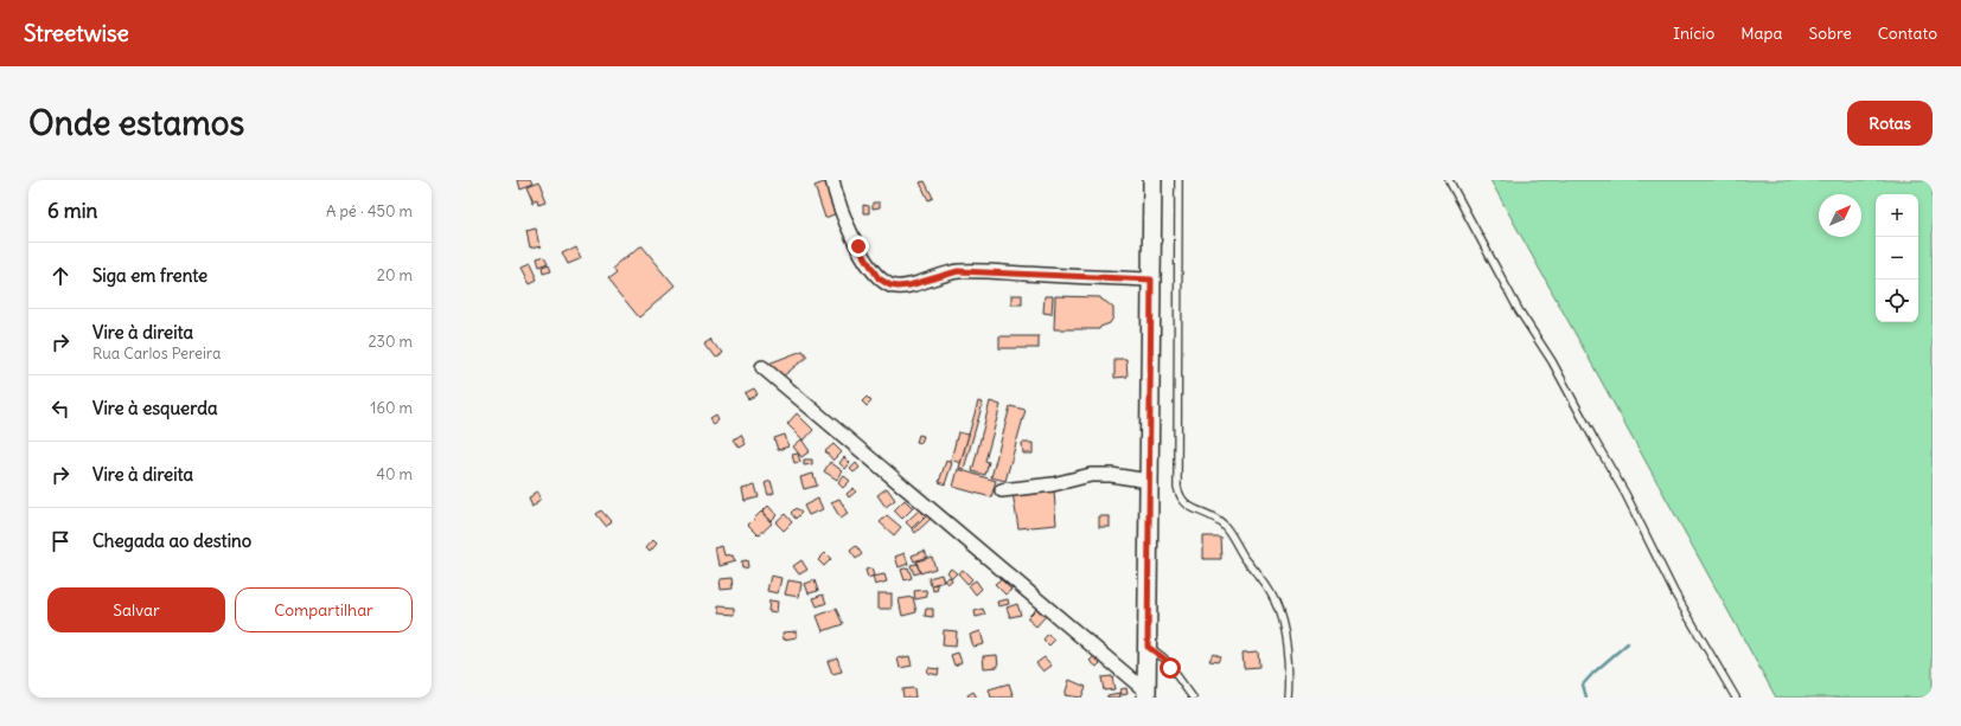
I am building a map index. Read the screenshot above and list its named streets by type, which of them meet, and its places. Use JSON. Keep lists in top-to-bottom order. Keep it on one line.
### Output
{"north":"top right","page":{"header":"Streetwise","nav":["Início","Mapa","Sobre","Contato"],"buttons":["Rotas",["Salvar","Compartilhar"]],"title":"Onde estamos","heading":["6 min","A pé · 450 m"],"map_buttons":["+","−"],"list":[["Siga em frente","20 m"],["Vire à direita","Rua Carlos Pereira","230 m"],["Vire à esquerda","160 m"],["Vire à direita","40 m"],"Chegada ao destino"]}}
